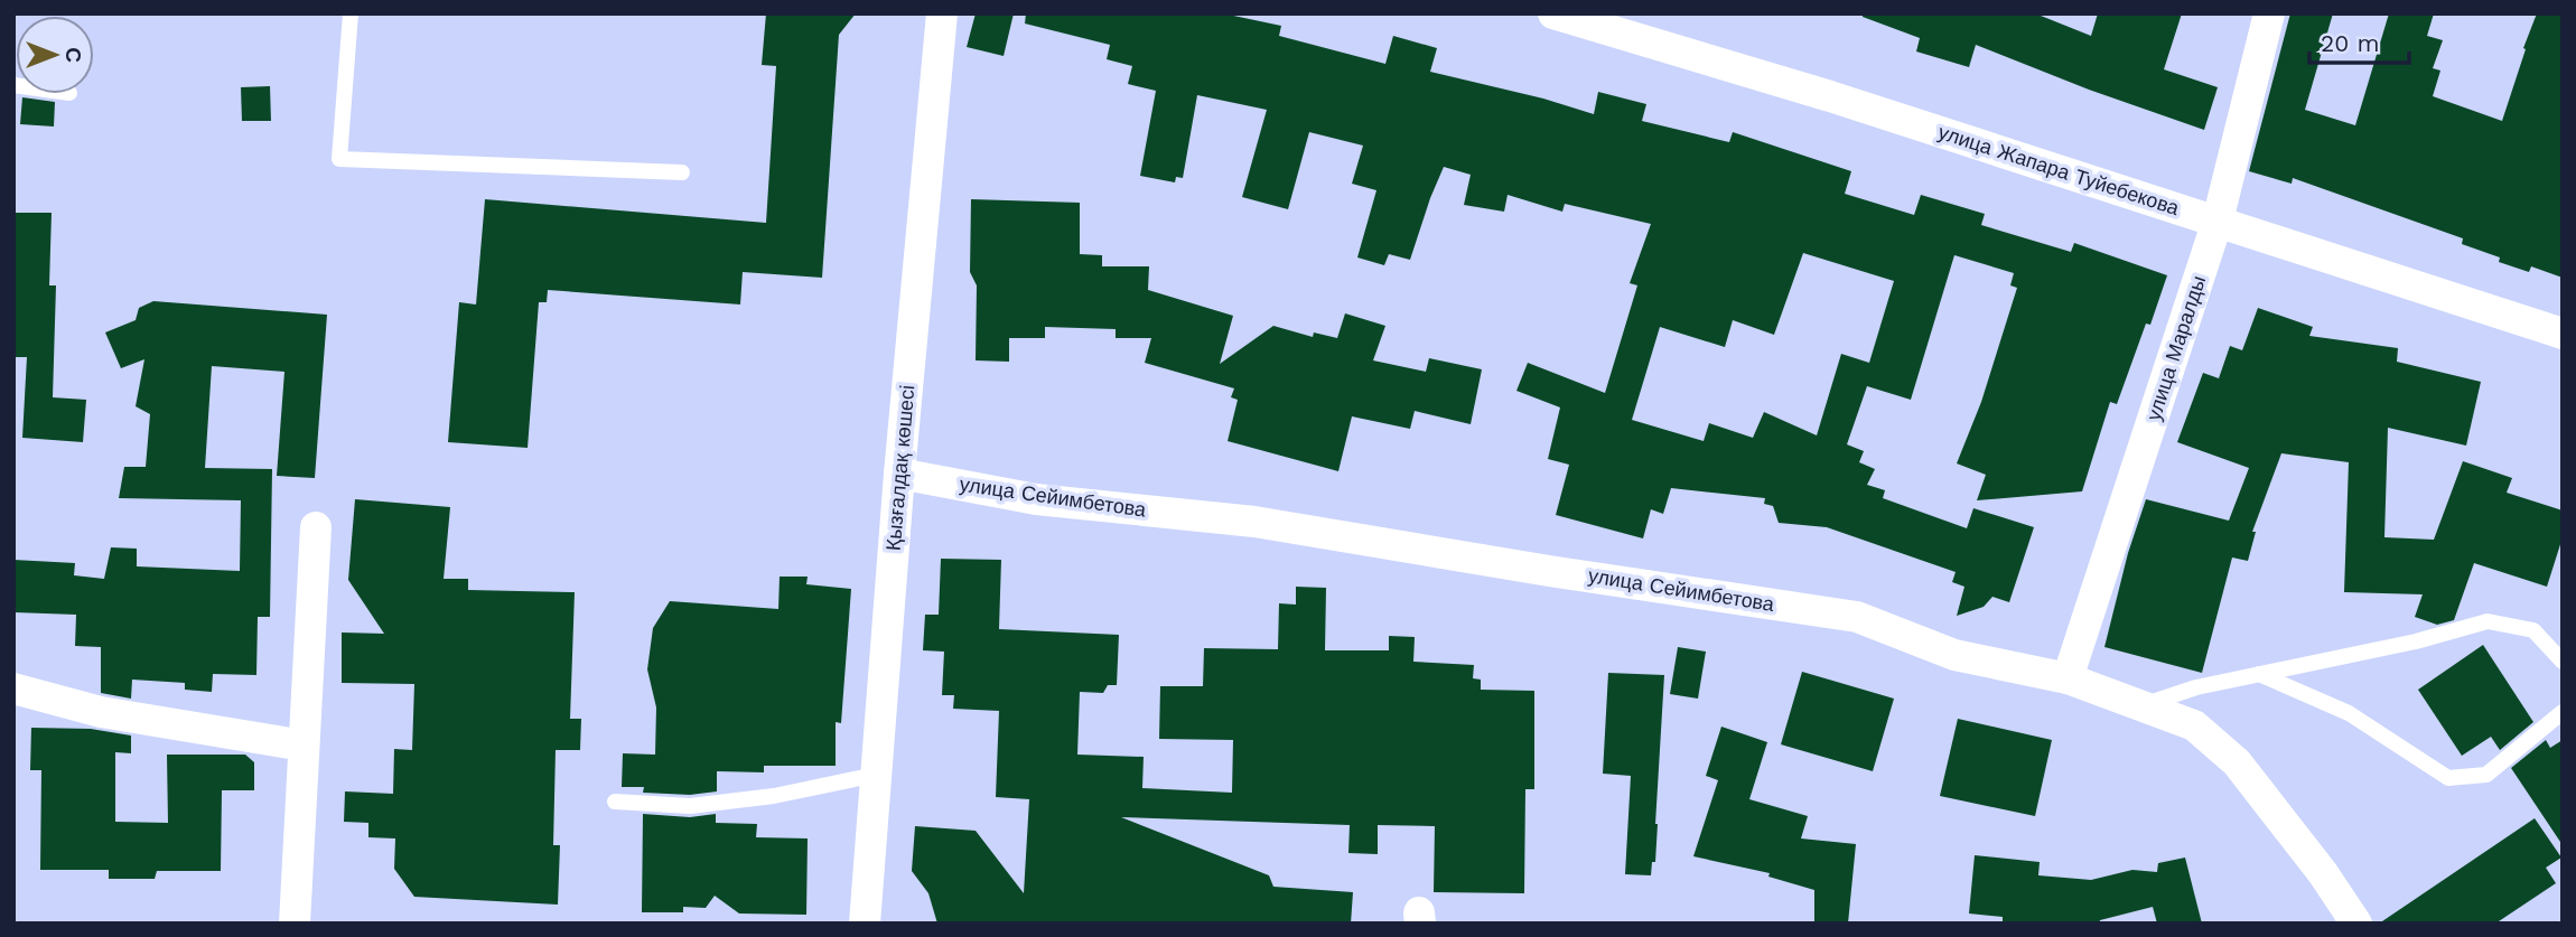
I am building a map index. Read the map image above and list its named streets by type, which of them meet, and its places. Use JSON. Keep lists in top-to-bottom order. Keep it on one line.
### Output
{"streets":{"street":["улица Жапара Туйебекова","улица Маралды","Қызғалдақ көшесі","улица Сейимбетова"]},"crossings":[["улица Жапара Туйебекова","улица Маралды"],["улица Маралды","улица Сейимбетова"],["Қызғалдақ көшесі","улица Сейимбетова"]],"scale_bar":"20 m","north":"right"}
